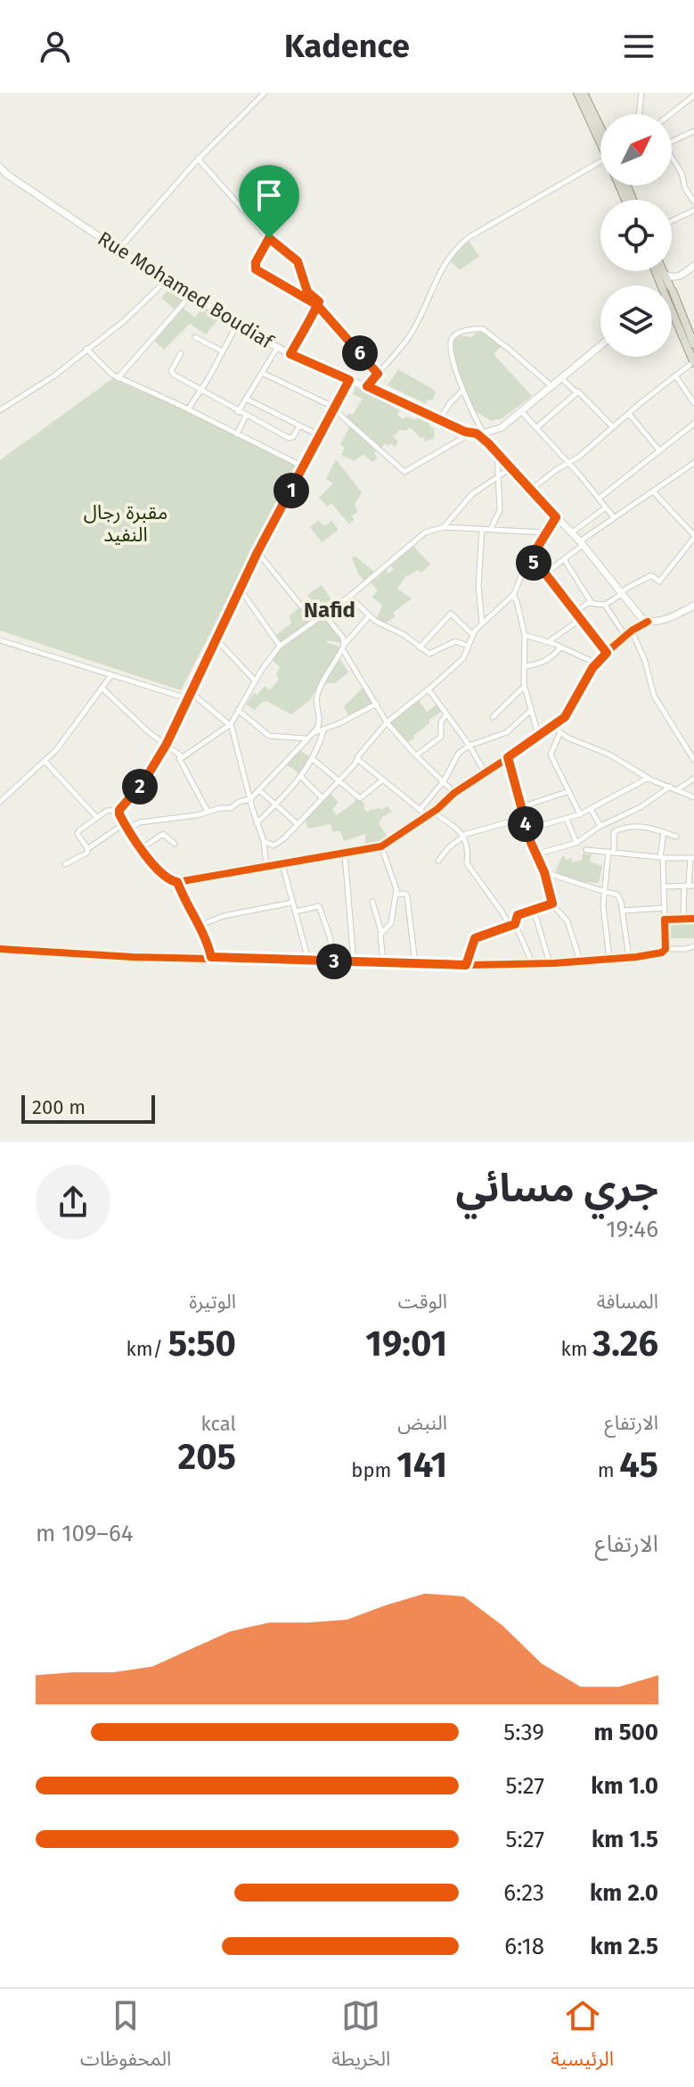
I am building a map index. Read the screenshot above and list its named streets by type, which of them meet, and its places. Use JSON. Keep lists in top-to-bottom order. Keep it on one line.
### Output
{"streets":{"street":["Rue Mohamed Boudiaf"]},"districts":["Nafid"],"parks":["مقبرة رجال النفيد"],"scale_bar":"200 m","north":"top right","page":{"header":"Kadence","pins":["6","1","5","2","4","3"],"scale":"200 m","heading":["جري مسائي","19:46"],"stats":[["المسافة","3.26 km"],["الوقت","19:01"],["الوتيرة","5:50 /km"],["الارتفاع","45 m"],["النبض","141 bpm"],["kcal","205"]],"chart":["الارتفاع","64–109 m"],"list":[{"name":"500 m","note":"5:39"},{"name":"1.0 km","note":"5:27"},{"name":"1.5 km","note":"5:27"},{"name":"2.0 km","note":"6:23"},{"name":"2.5 km","note":"6:18"}],"tabs":["الرئيسية","الخريطة","المحفوظات"]}}
